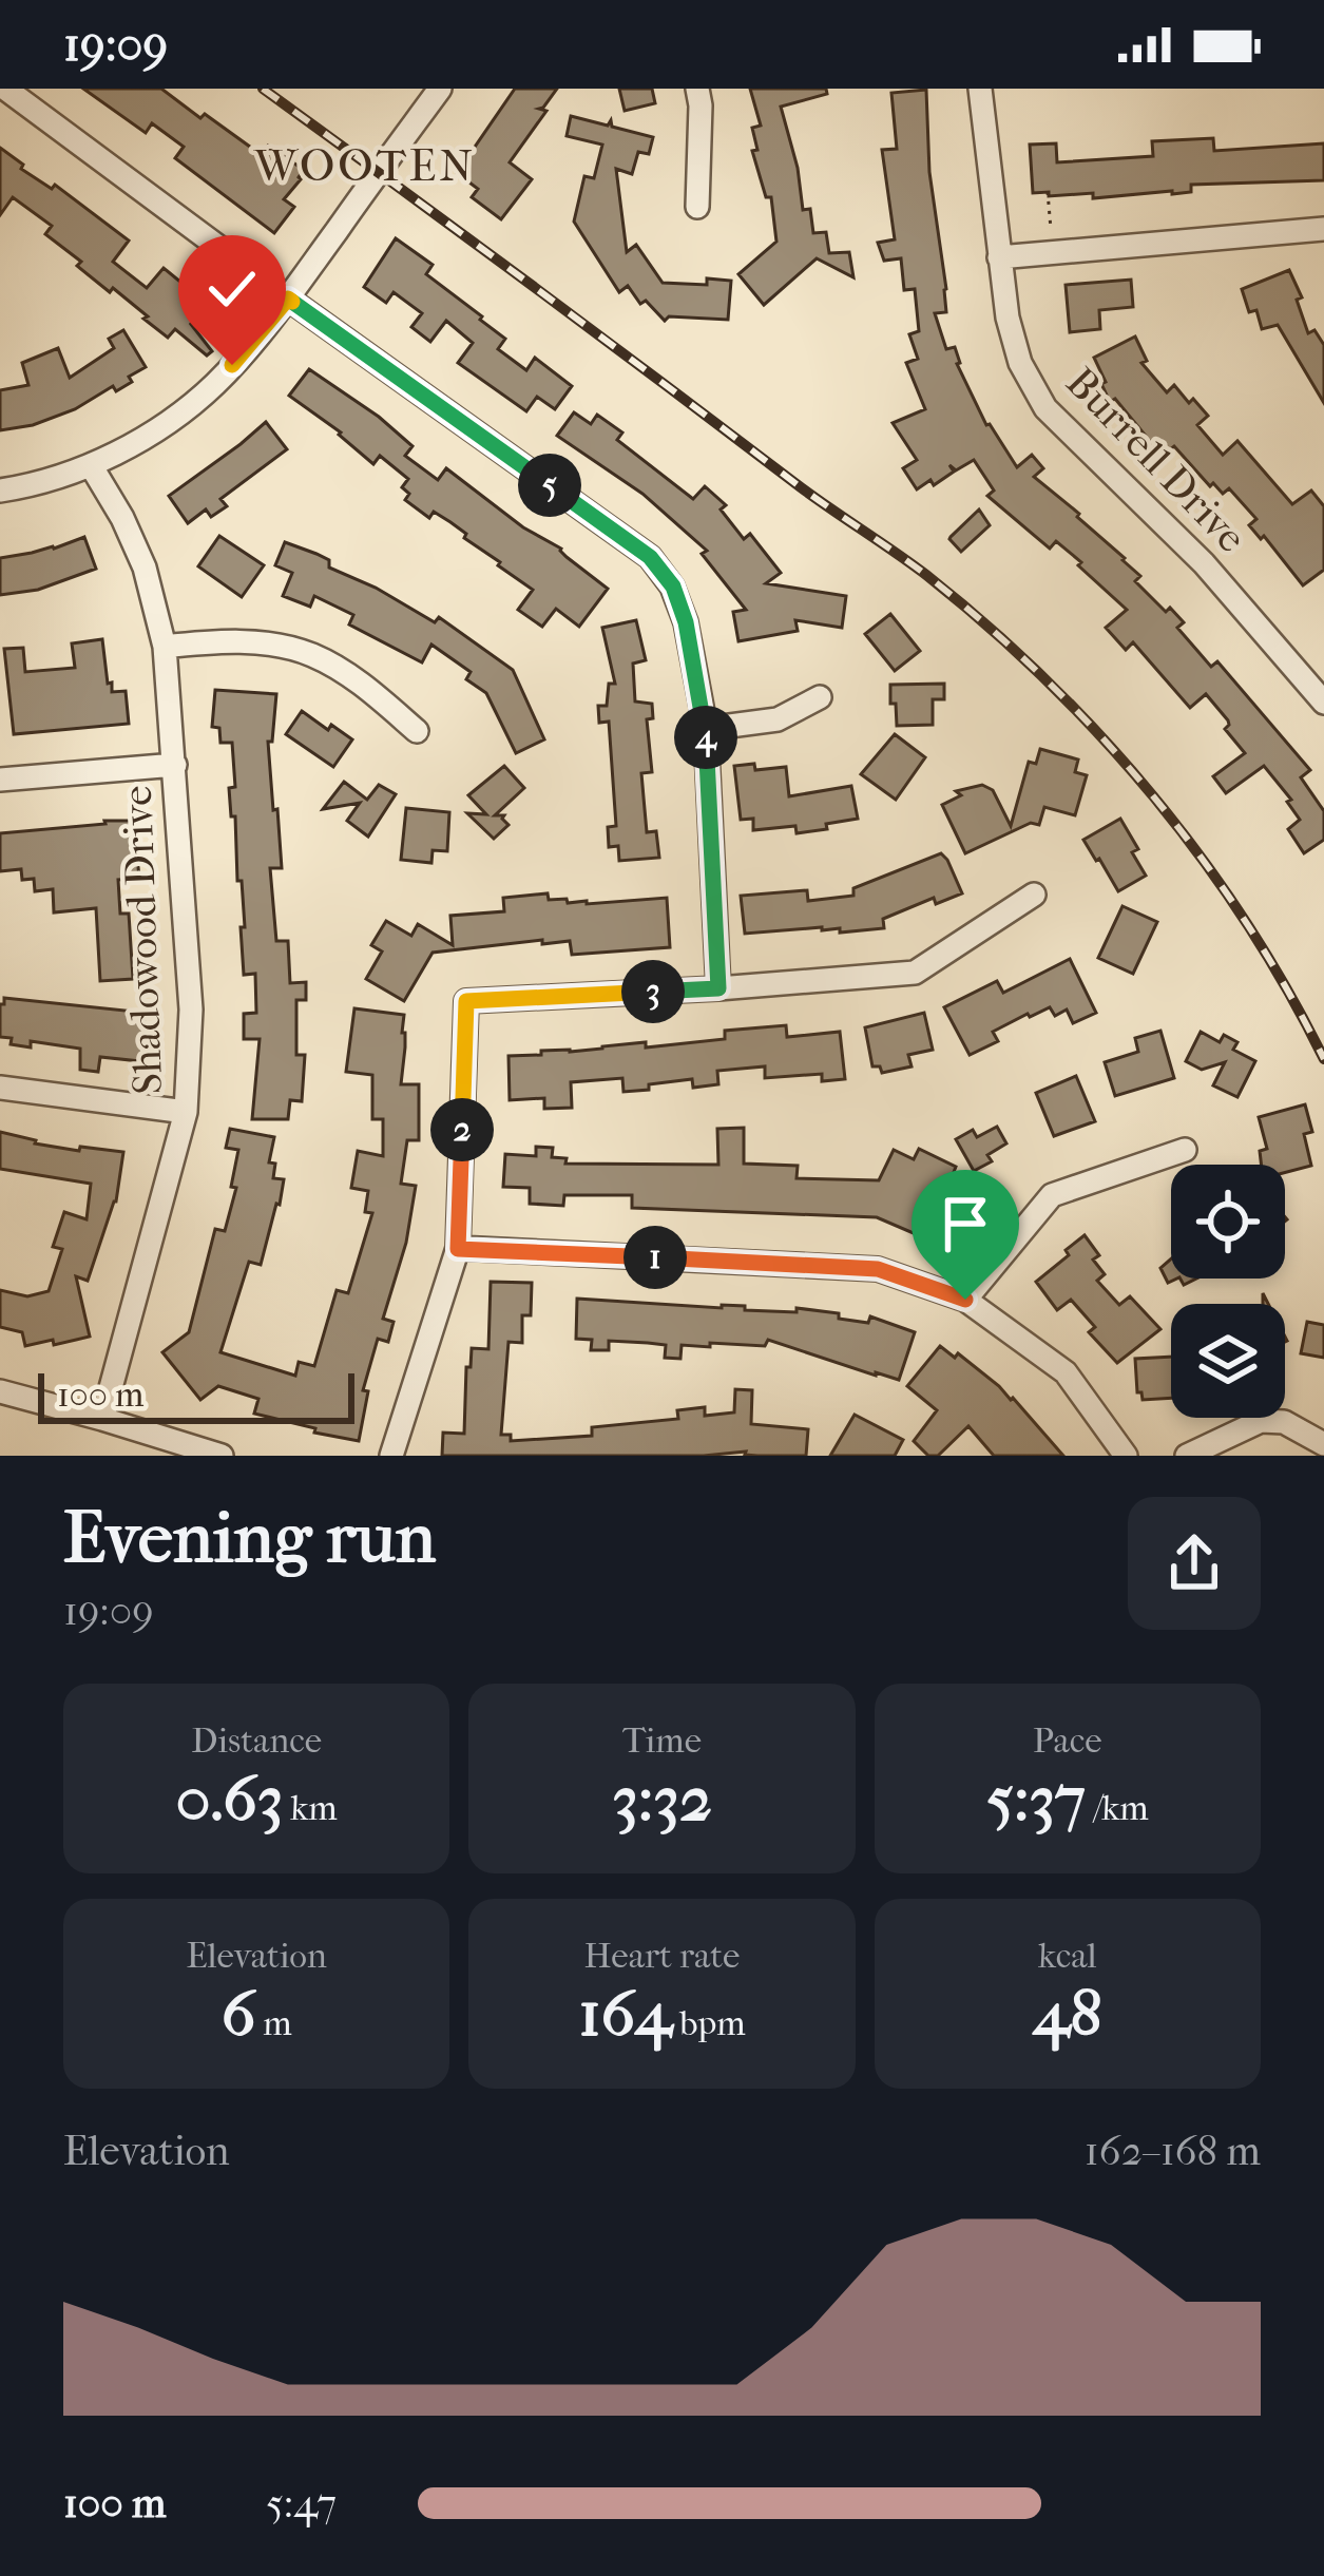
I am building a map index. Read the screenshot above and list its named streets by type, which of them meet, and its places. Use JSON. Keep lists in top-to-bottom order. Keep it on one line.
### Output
{"streets":{"street":["Burrell Drive","Shadowood Drive"]},"districts":["WOOTEN"],"scale_bar":"100 m","page":{"status":"19:09","pins":["5","4","3","2","1"],"scale":"100 m","heading":["Evening run","19:09"],"stats":[["Distance","0.63 km"],["Time","3:32"],["Pace","5:37 /km"],["Elevation","6 m"],["Heart rate","164 bpm"],["kcal","48"]],"chart":["Elevation","162–168 m"],"list":[{"name":"100 m","note":"5:47"}]}}
